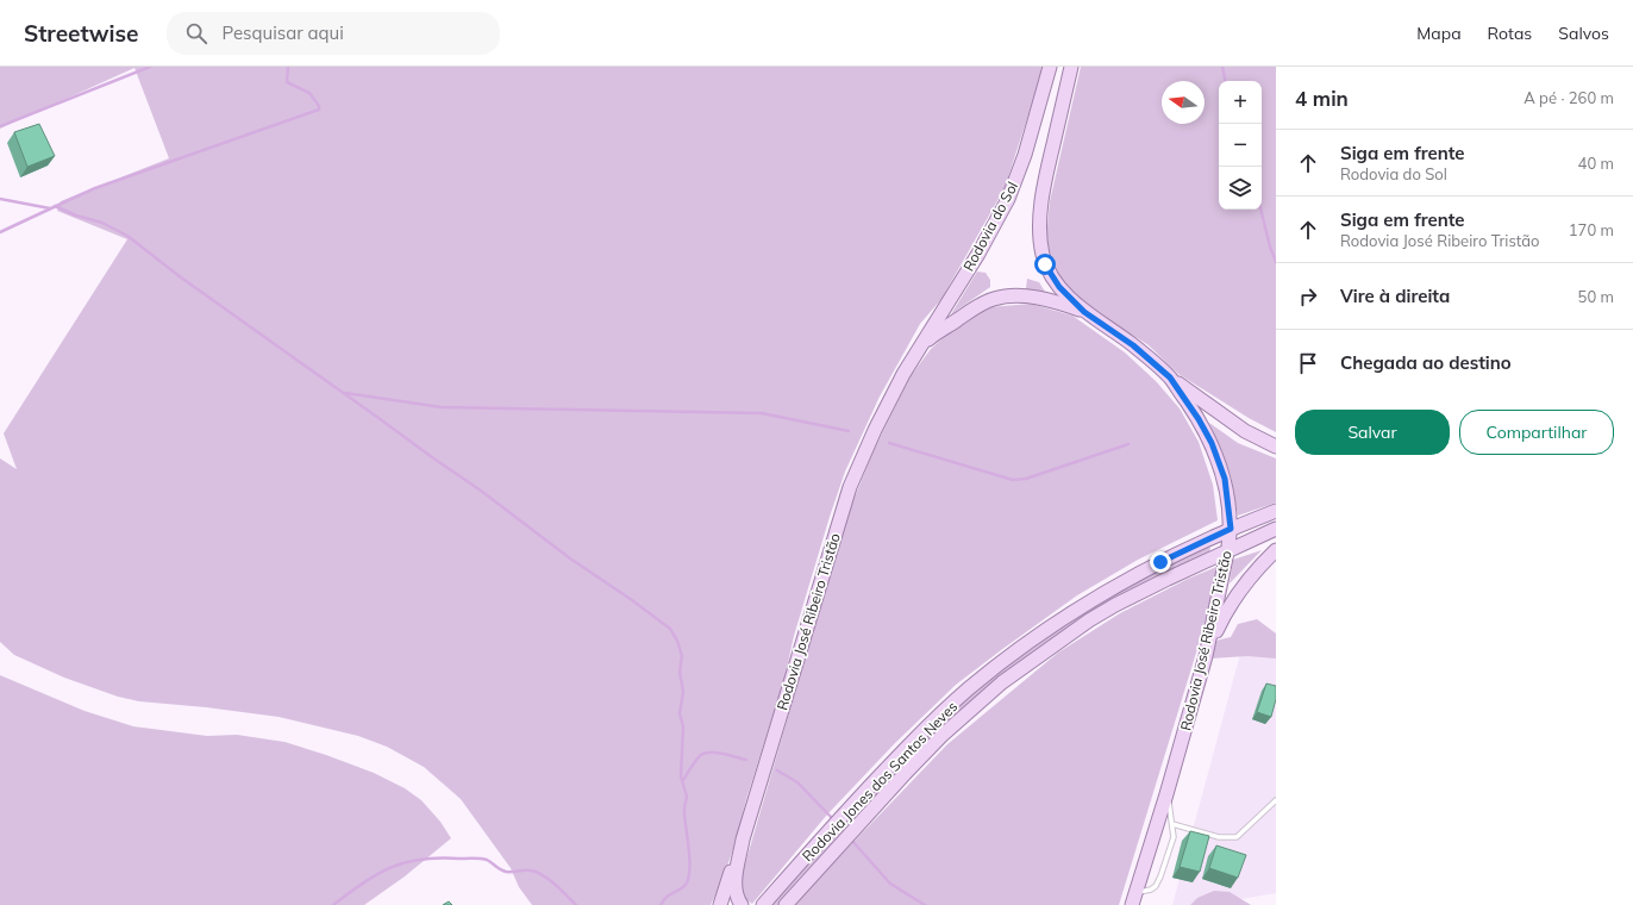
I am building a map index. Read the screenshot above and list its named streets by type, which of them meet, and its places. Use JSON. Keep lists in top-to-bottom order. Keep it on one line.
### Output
{"streets":{"main road":["Rodovia do Sol","Rodovia José Ribeiro Tristão","Rodovia Jones dos Santos Neves"]},"crossings":[["Rodovia do Sol","Rodovia José Ribeiro Tristão"],["Rodovia José Ribeiro Tristão","Rodovia Jones dos Santos Neves"]],"north":"left","page":{"header":"Streetwise","search":"Pesquisar aqui","nav":["Mapa","Rotas","Salvos"],"heading":["4 min","A pé · 260 m"],"map_buttons":["+","−"],"list":[["Siga em frente","Rodovia do Sol","40 m"],["Siga em frente","Rodovia José Ribeiro Tristão","170 m"],["Vire à direita","50 m"],"Chegada ao destino"],"buttons":["Salvar","Compartilhar"]}}
